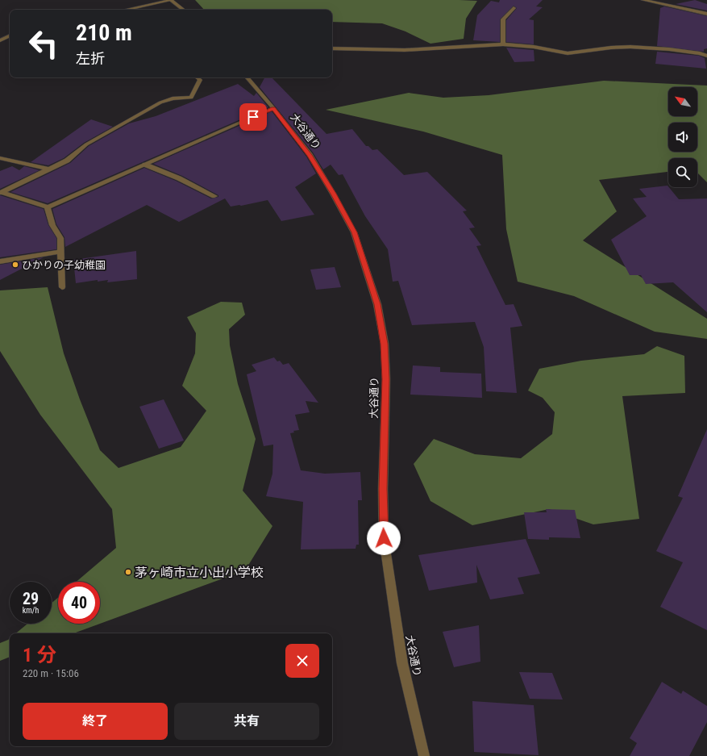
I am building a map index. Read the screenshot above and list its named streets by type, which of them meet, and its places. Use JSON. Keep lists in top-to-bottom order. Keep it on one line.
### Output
{"streets":{"street":["大谷通り"]},"places":["ひかりの子幼稚園","茅ヶ崎市立小出小学校"],"north":"top left","page":{"turn":["210 m","左折"],"speed":"29 km/h","limit":"40","heading":["1 分","220 m · 15:06"],"buttons":["終了","共有"]}}
